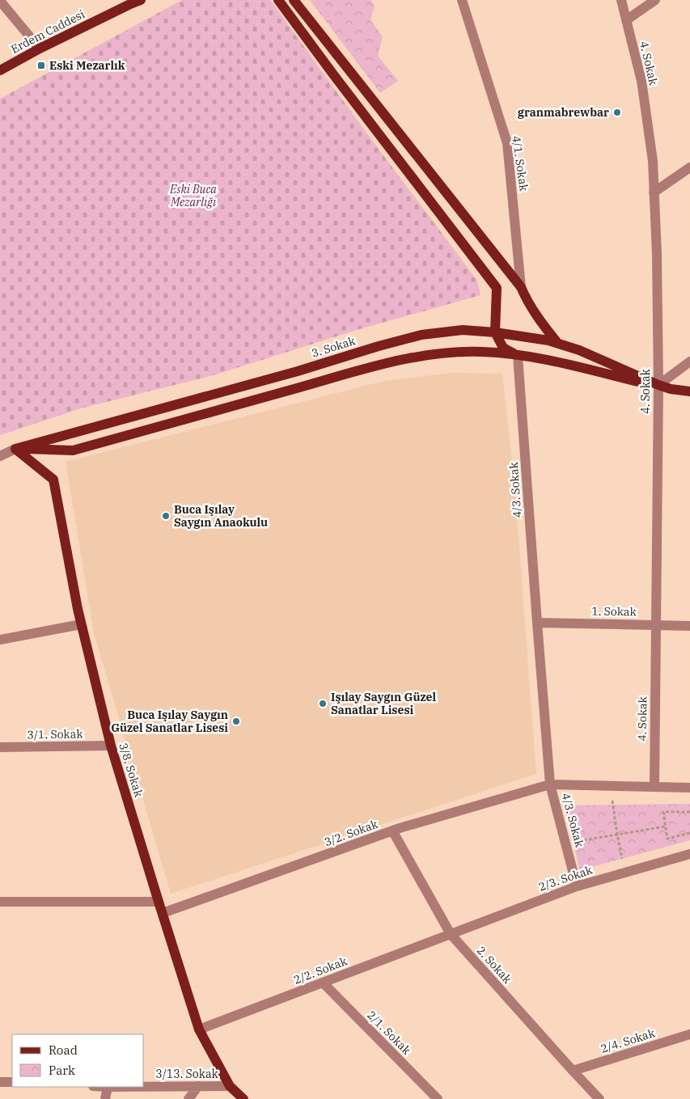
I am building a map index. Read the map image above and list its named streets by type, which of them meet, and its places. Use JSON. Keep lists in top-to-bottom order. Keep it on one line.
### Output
{"streets":{"main road":["Erdem Caddesi","3. Sokak","3/8. Sokak"],"street":["4. Sokak","4/1. Sokak","4/3. Sokak","1. Sokak","3/1. Sokak","3/2. Sokak","2/3. Sokak","2. Sokak","2/2. Sokak","2/1. Sokak","2/4. Sokak","3/13. Sokak"]},"crossings":[["4. Sokak","3. Sokak"],["4. Sokak","1. Sokak"],["3. Sokak","4/3. Sokak"],["3. Sokak","3/8. Sokak"],["4/3. Sokak","1. Sokak"],["4/3. Sokak","3/2. Sokak"],["4/3. Sokak","2/3. Sokak"],["3/1. Sokak","3/8. Sokak"],["3/8. Sokak","3/2. Sokak"],["3/8. Sokak","2/2. Sokak"],["3/8. Sokak","3/13. Sokak"],["3/2. Sokak","2. Sokak"],["2/3. Sokak","2. Sokak"],["2/3. Sokak","2/2. Sokak"],["2. Sokak","2/2. Sokak"],["2. Sokak","2/4. Sokak"],["2/2. Sokak","2/1. Sokak"]],"parks":["Eski Buca Mezarlığı"],"places":{"transit":["Eski Mezarlık"],"other":["granmabrewbar","Buca Işılay Saygın Anaokulu","Işılay Saygın Güzel Sanatlar Lisesi","Buca Işılay Saygın Güzel Sanatlar Lisesi"]},"legend":["Road","Park"]}
